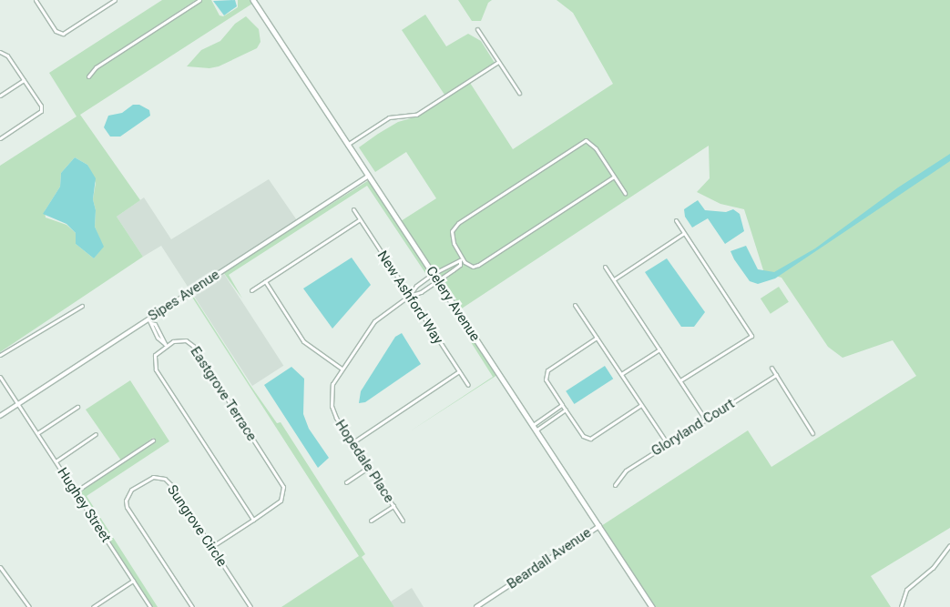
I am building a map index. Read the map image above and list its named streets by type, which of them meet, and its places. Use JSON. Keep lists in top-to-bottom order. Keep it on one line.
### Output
{"streets":{"main road":["Celery Avenue"],"street":["Sipes Avenue","New Ashford Way","Eastgrove Terrace","Gloryland Court","Hopedale Place","Hughey Street","Sungrove Circle","Beardall Avenue"]},"crossings":[["Sipes Avenue","Celery Avenue"],["Sipes Avenue","Hughey Street"],["New Ashford Way","Hopedale Place"],["Celery Avenue","Hopedale Place"],["Celery Avenue","Beardall Avenue"],["Eastgrove Terrace","Sungrove Circle"]]}
